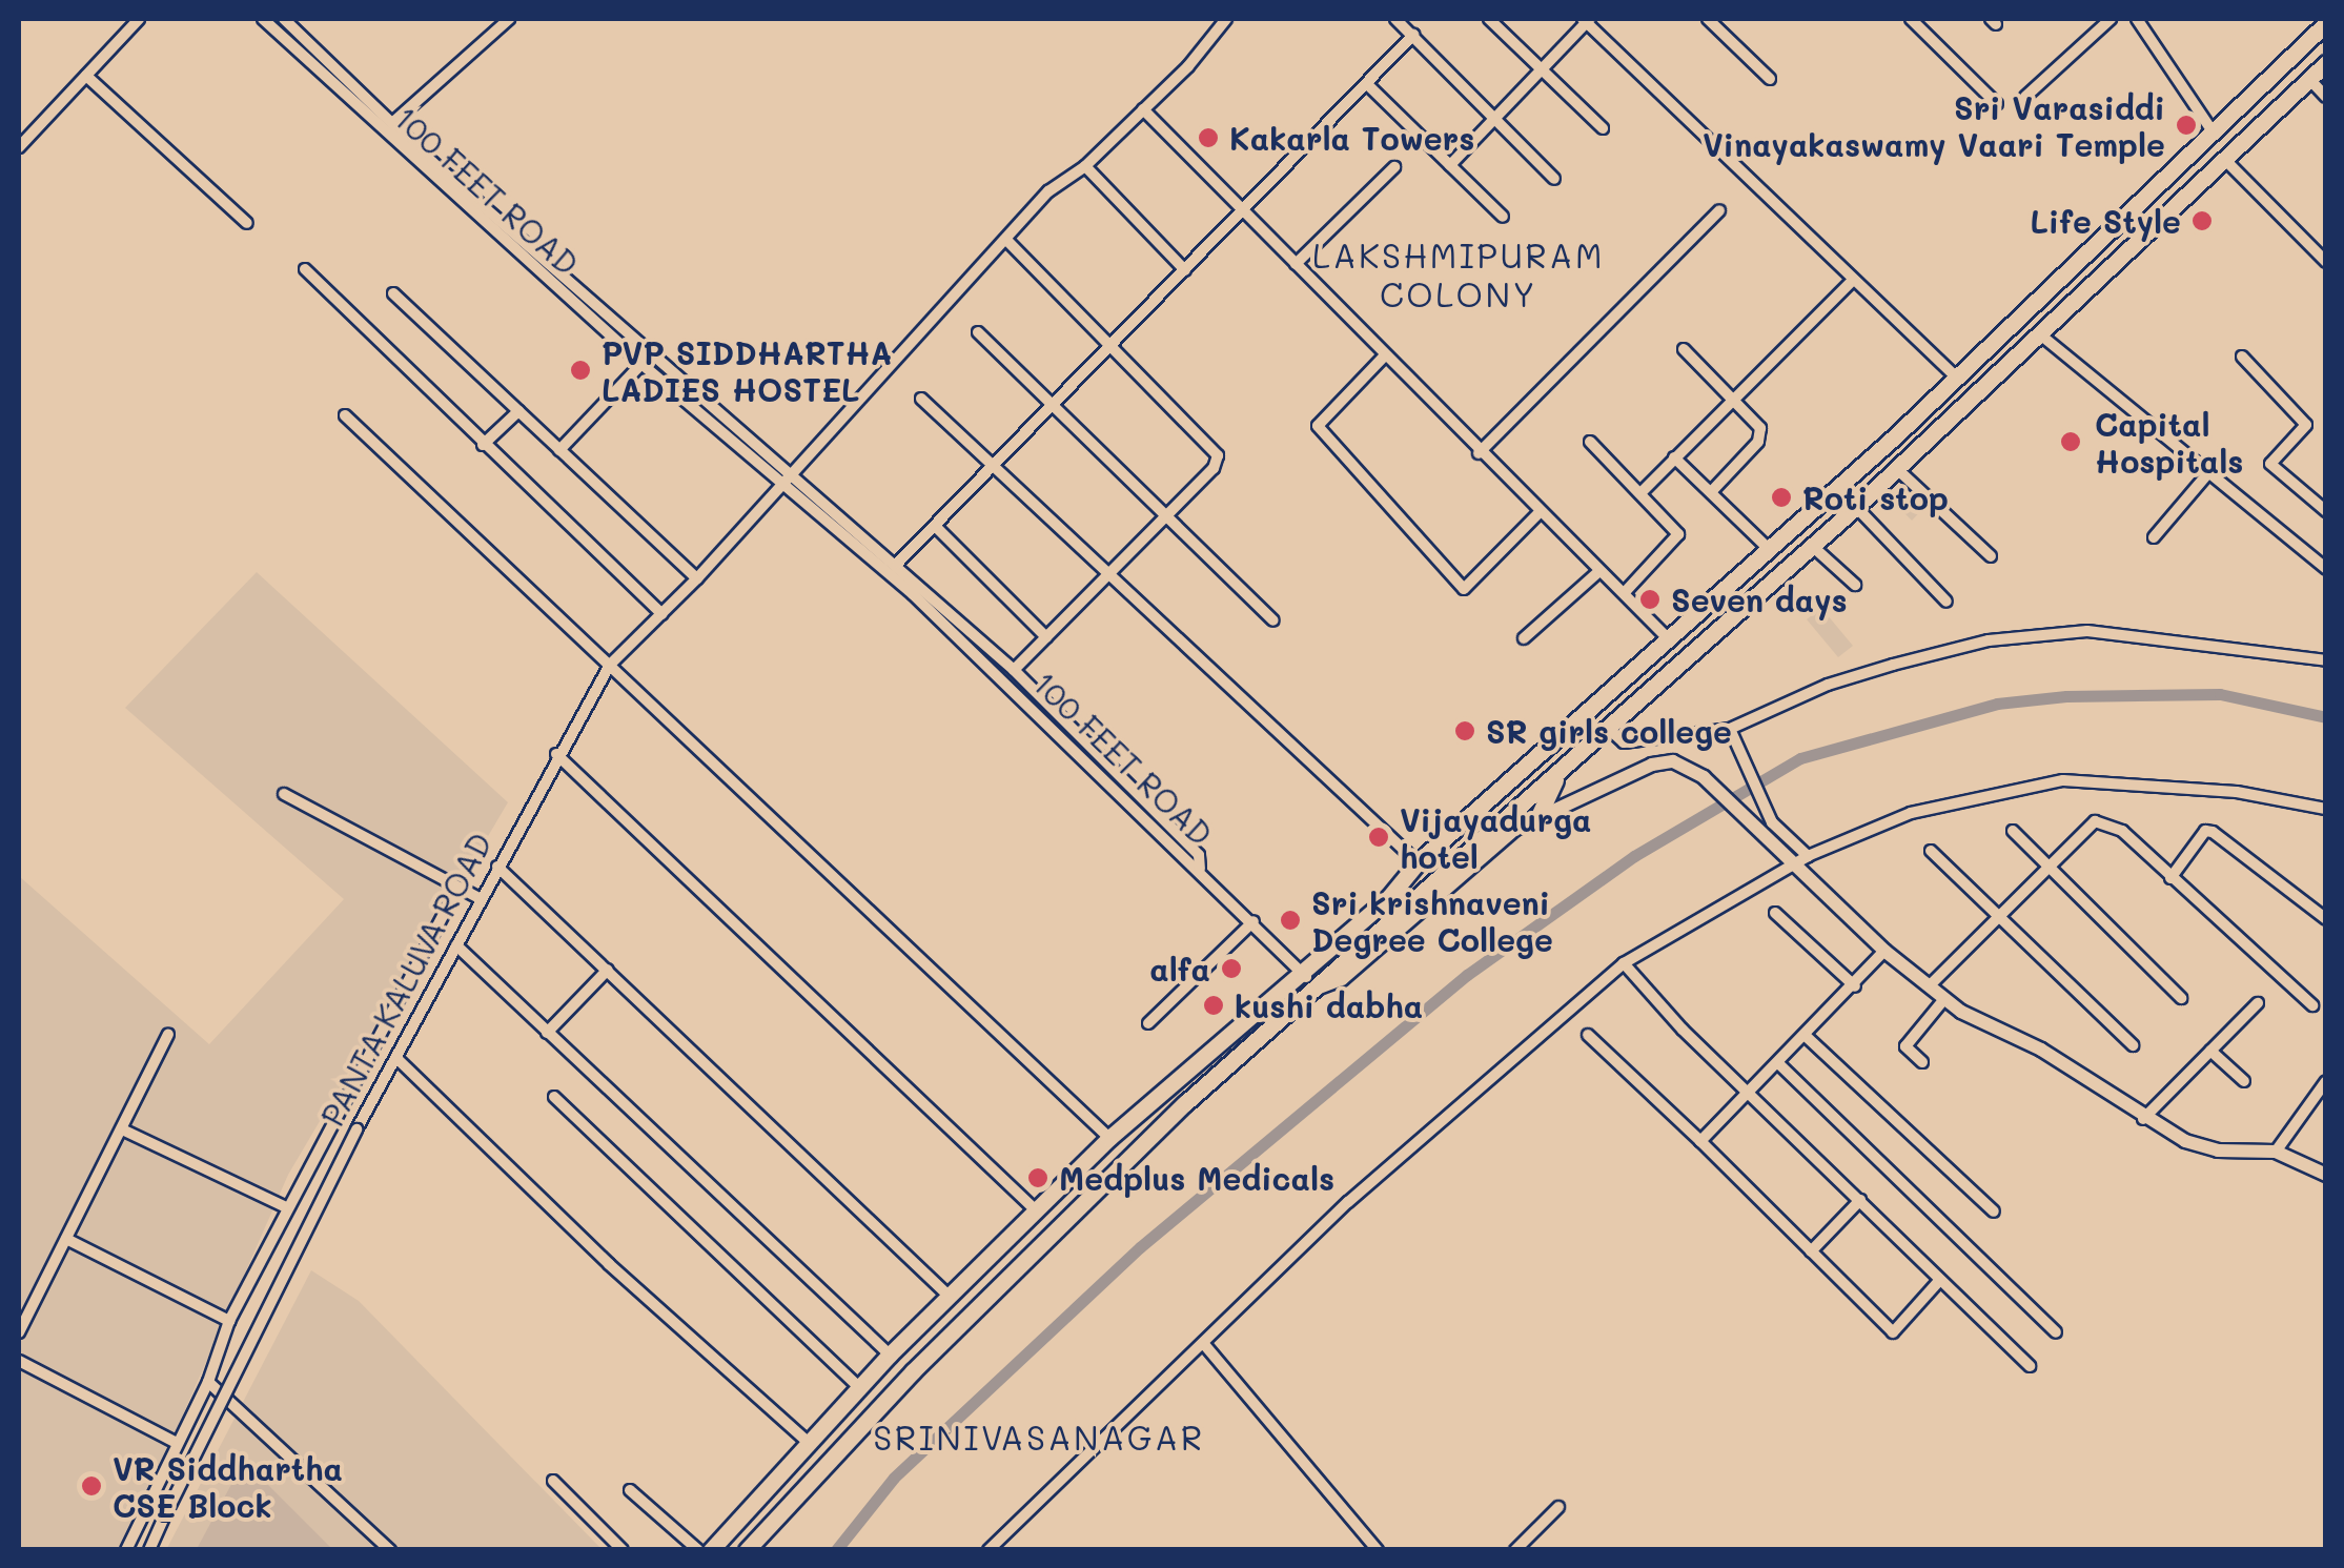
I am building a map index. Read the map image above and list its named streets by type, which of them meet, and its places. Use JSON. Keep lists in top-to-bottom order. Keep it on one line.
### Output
{"streets":{"street":["100 FEET ROAD","PANTA KALUVA ROAD"]},"crossings":[["100 FEET ROAD","PANTA KALUVA ROAD"]],"districts":["LAKSHMIPURAM COLONY","SRINIVASANAGAR"],"places":["Sri Varasiddi Vinayakaswamy Vaari Temple","Kakarla Towers","Life Style","PVP SIDDHARTHA LADIES HOSTEL","Capital Hospitals","Roti stop","Seven days","SR girls college","Vijayadurga hotel","Sri krishnaveni Degree College","alfa","kushi dabha","Medplus Medicals","VR Siddhartha CSE Block"]}
